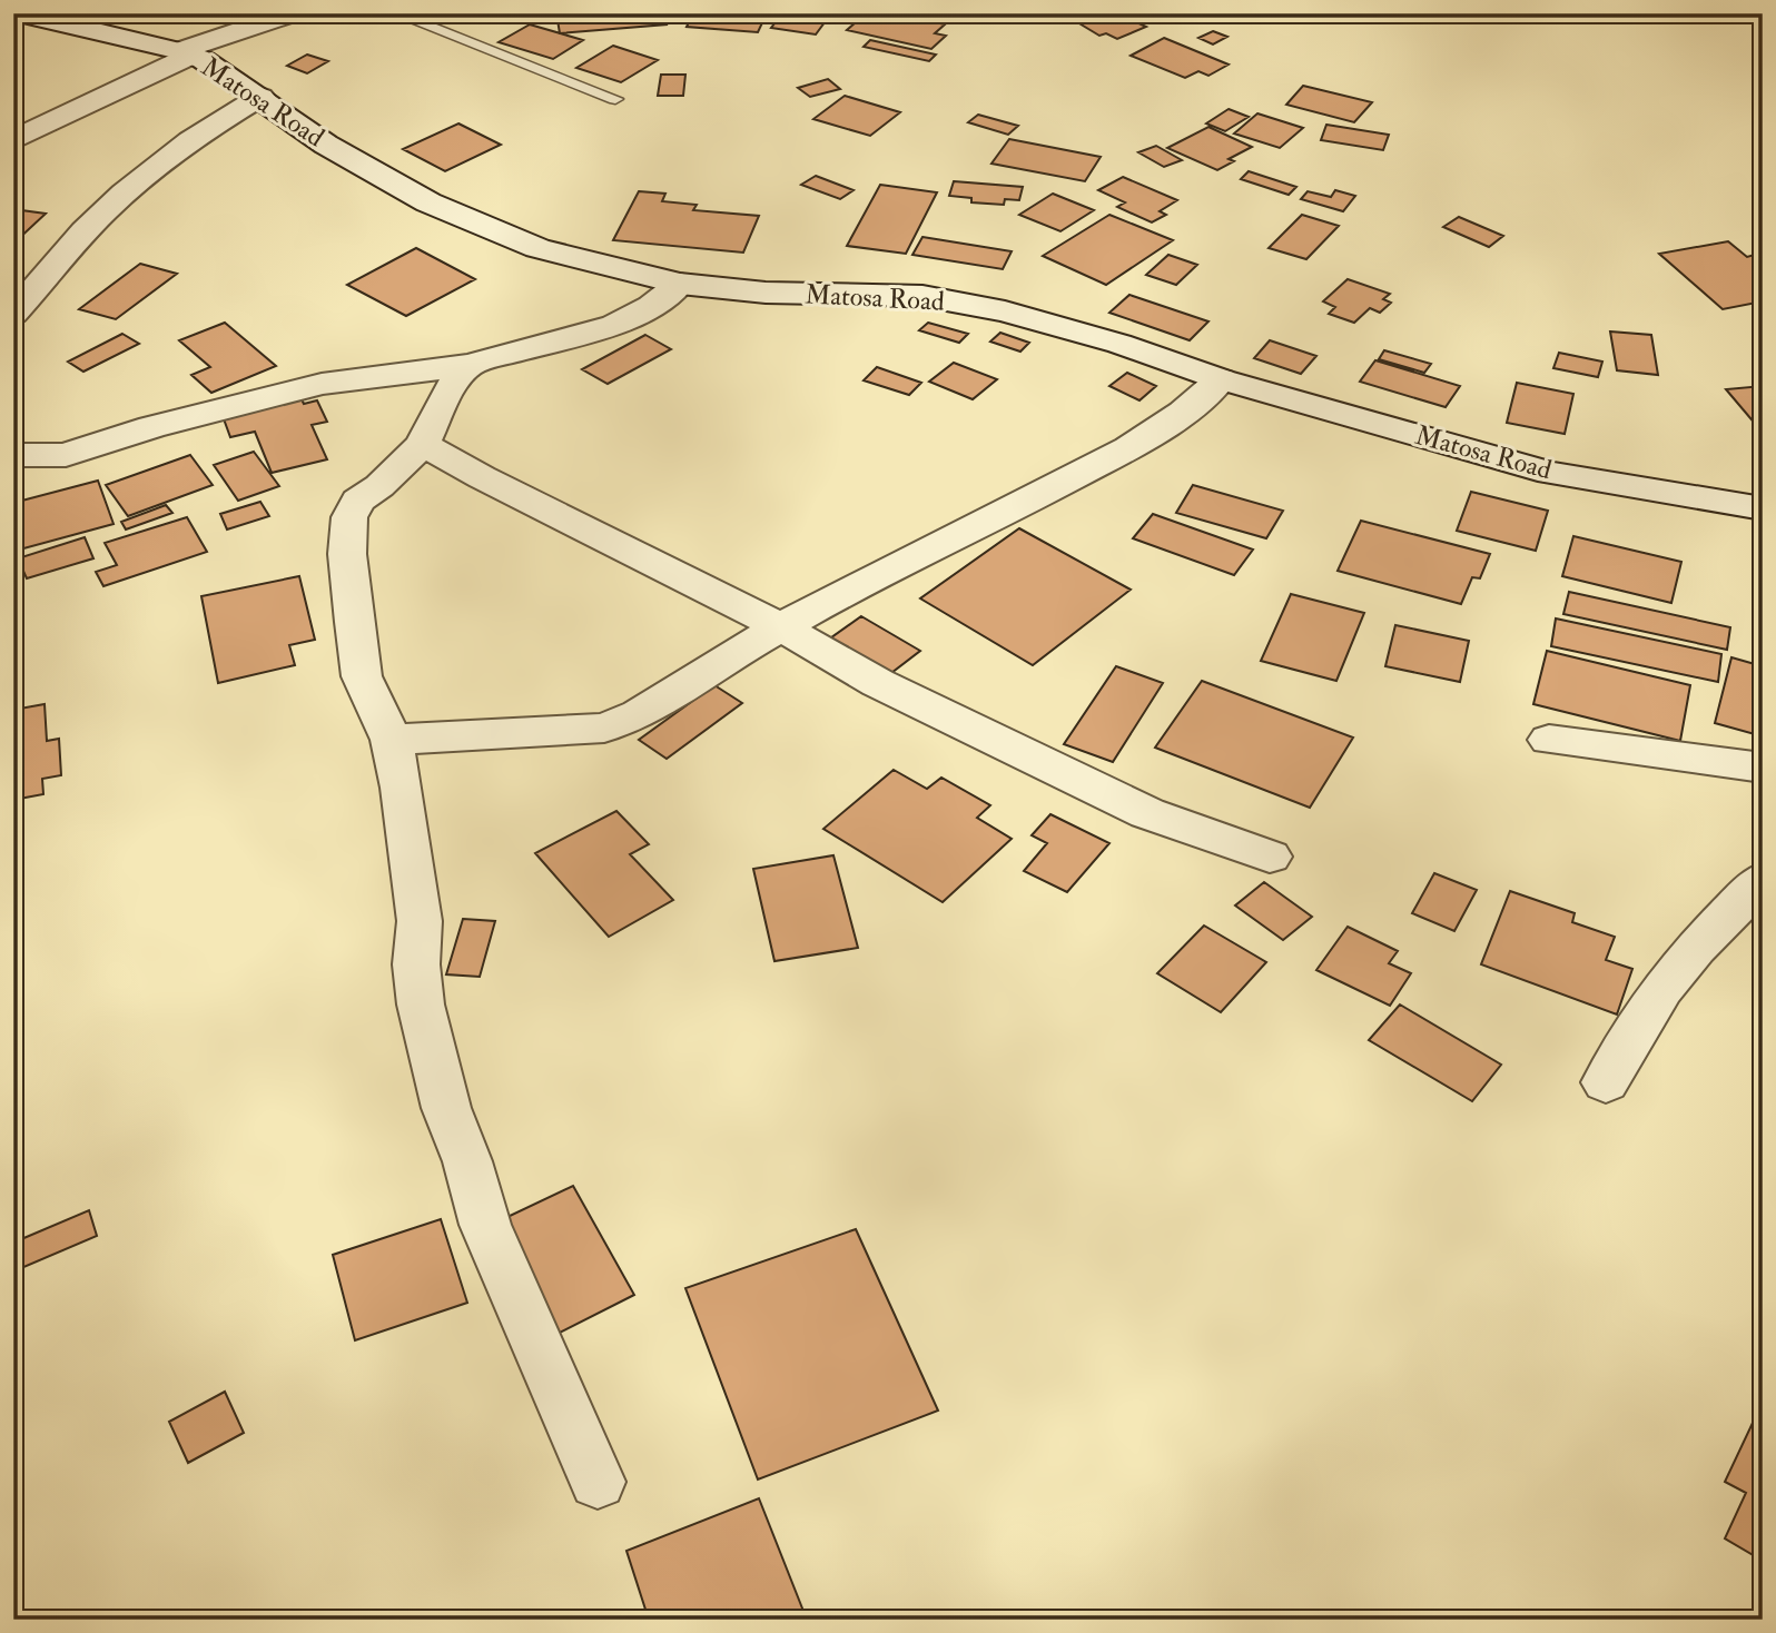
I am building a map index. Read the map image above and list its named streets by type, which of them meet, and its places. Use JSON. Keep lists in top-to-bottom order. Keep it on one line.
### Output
{"streets":{"street":["Matosa Road"]}}
